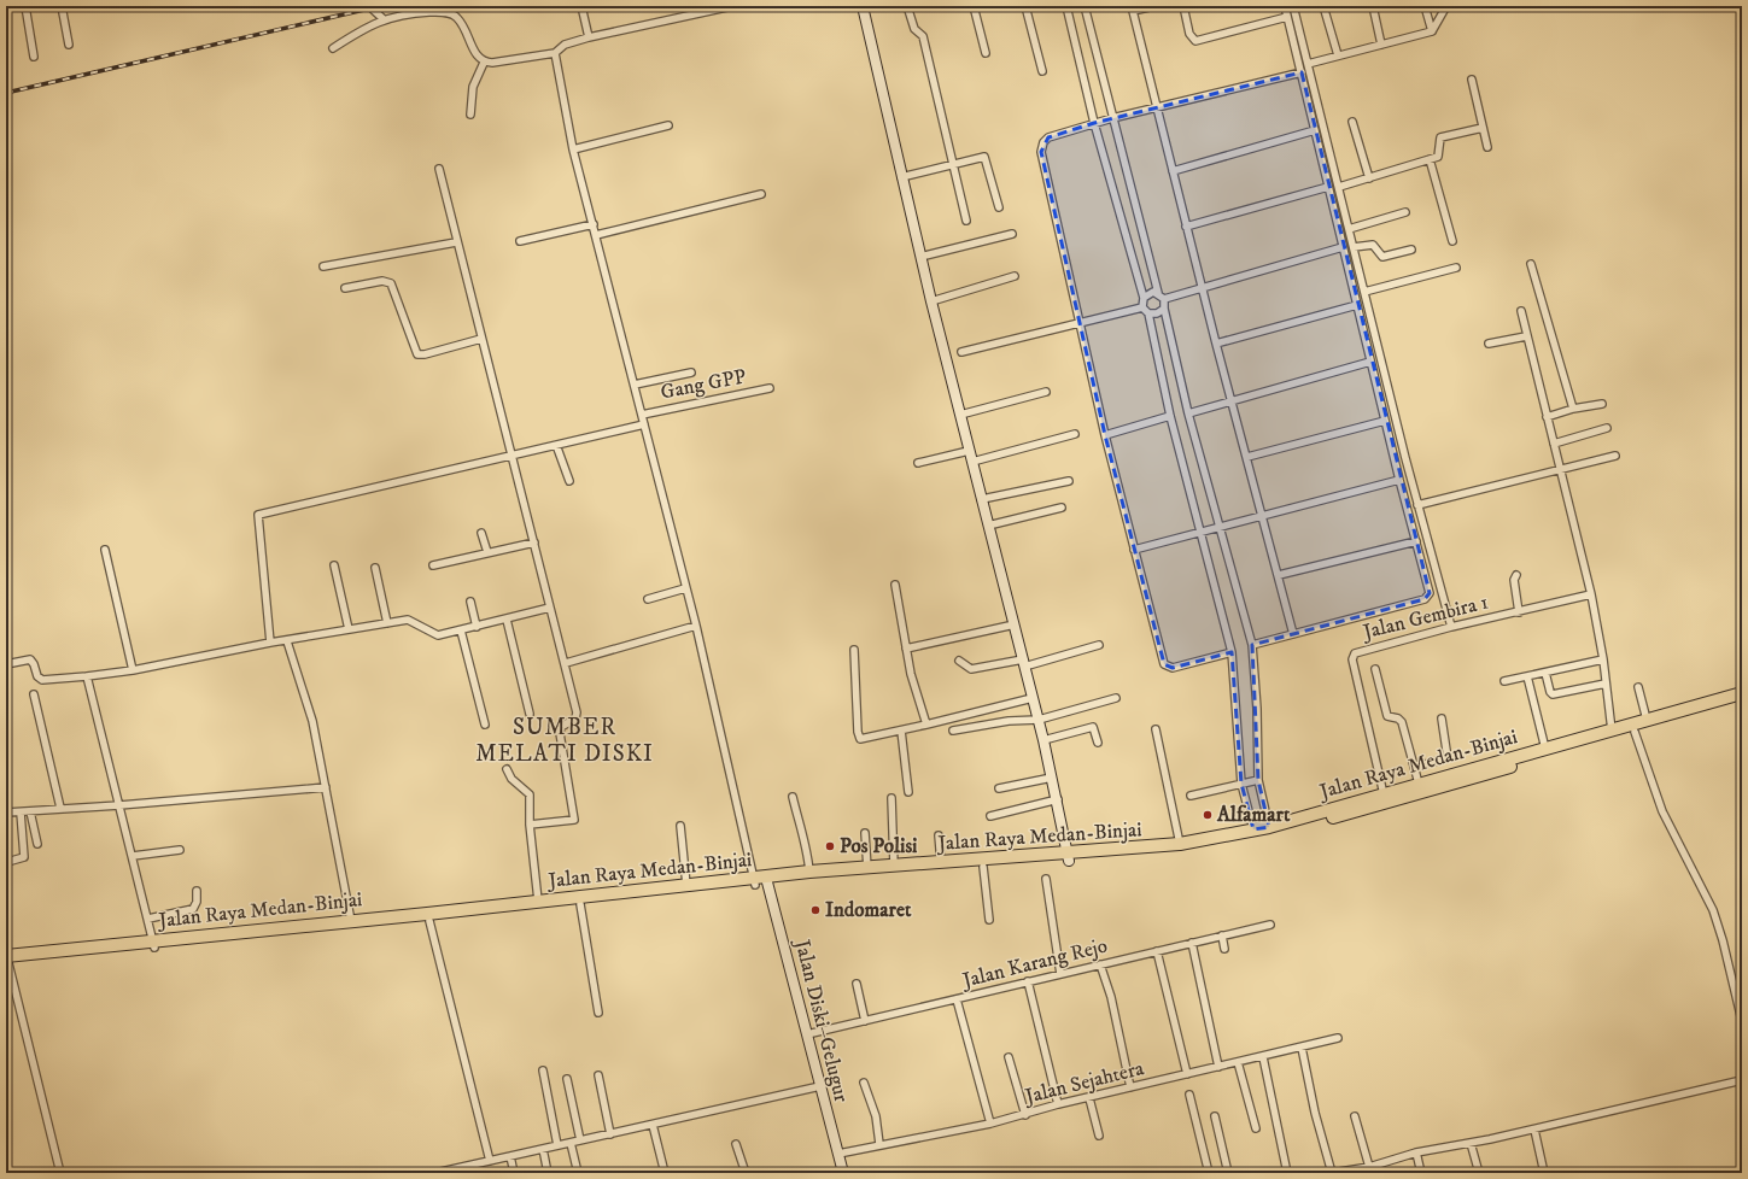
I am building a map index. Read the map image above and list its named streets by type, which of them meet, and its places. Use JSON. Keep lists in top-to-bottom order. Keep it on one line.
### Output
{"streets":{"highway":["Jalan Raya Medan-Binjai"],"main road":["Jalan Diski–Gelugur"],"street":["Gang GPP","Jalan Gembira 1","Jalan Karang Rejo","Jalan Sejahtera"]},"crossings":[["Jalan Gembira 1","Jalan Raya Medan-Binjai"],["Jalan Raya Medan-Binjai","Jalan Diski–Gelugur"],["Jalan Karang Rejo","Jalan Diski–Gelugur"],["Jalan Diski–Gelugur","Jalan Sejahtera"]],"districts":["SUMBER MELATI DISKI"],"places":["Alfamart","Pos Polisi","Indomaret"]}
